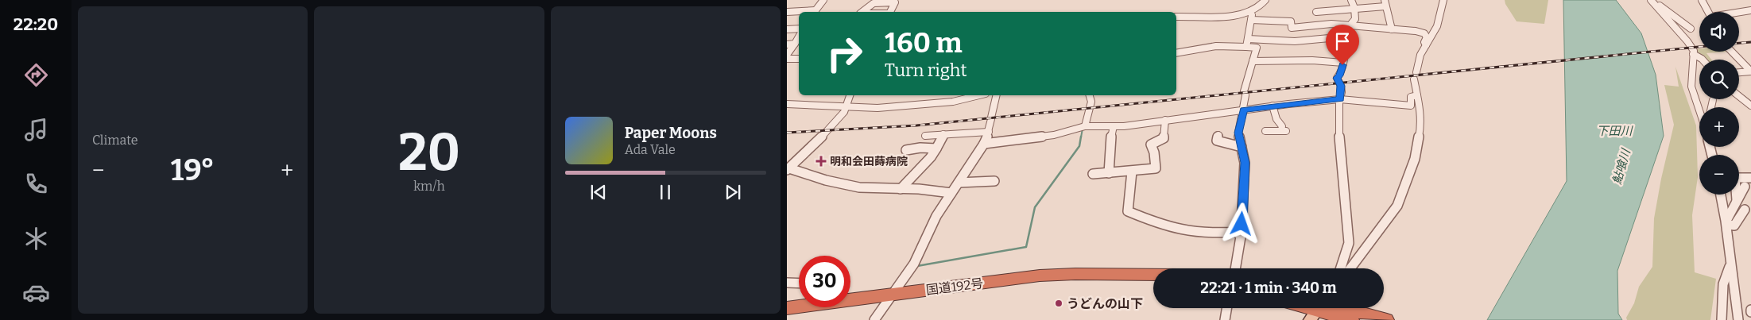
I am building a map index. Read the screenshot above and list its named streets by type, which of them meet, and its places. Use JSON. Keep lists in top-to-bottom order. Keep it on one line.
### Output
{"streets":{"highway":["国道192号"]},"water":["下田川","鮎喰川"],"places":{"health":["明和会田蒔病院"],"other":["うどんの山下"]},"page":{"tabs":"22:20","tile":["Climate",["20","km/h"]],"map_buttons":["+","−"],"turn":["160 m","Turn right"],"song":["Paper Moons","Ada Vale"],"heat":["−","19°","+"],"limit":"30","trip":"22:21 · 1 min · 340 m"}}
